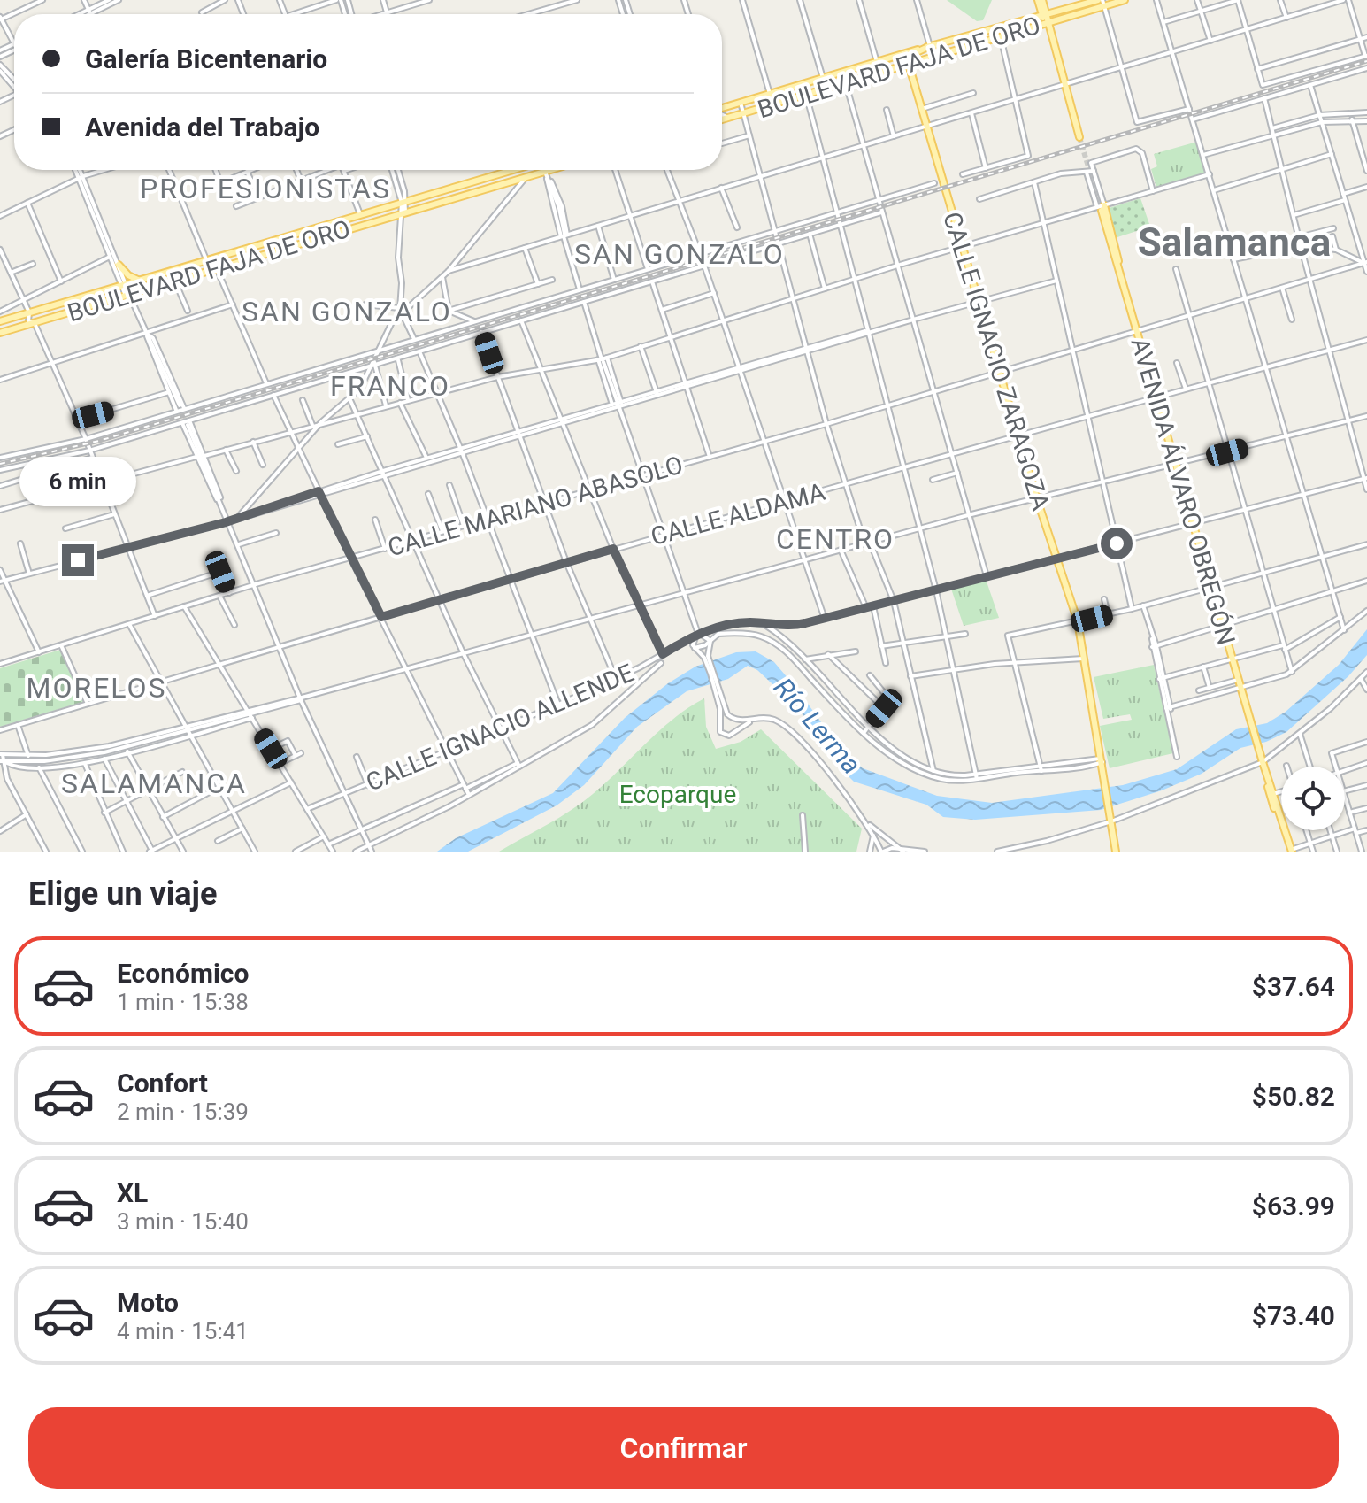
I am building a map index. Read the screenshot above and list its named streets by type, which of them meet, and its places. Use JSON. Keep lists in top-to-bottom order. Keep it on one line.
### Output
{"streets":{"main road":["BOULEVARD FAJA DE ORO","CALLE IGNACIO ZARAGOZA","AVENIDA ÁLVARO OBREGÓN"],"street":["CALLE MARIANO ABASOLO","CALLE ALDAMA","CALLE IGNACIO ALLENDE"]},"crossings":[["BOULEVARD FAJA DE ORO","CALLE IGNACIO ZARAGOZA"],["CALLE IGNACIO ZARAGOZA","CALLE MARIANO ABASOLO"],["CALLE IGNACIO ZARAGOZA","CALLE ALDAMA"],["CALLE IGNACIO ZARAGOZA","CALLE IGNACIO ALLENDE"],["AVENIDA ÁLVARO OBREGÓN","CALLE MARIANO ABASOLO"],["AVENIDA ÁLVARO OBREGÓN","CALLE ALDAMA"],["AVENIDA ÁLVARO OBREGÓN","CALLE IGNACIO ALLENDE"]],"districts":["PROFESIONISTAS","Salamanca","SAN GONZALO","SAN GONZALO","FRANCO","CENTRO","MORELOS","SALAMANCA"],"water":["Río Lerma"],"parks":["Ecoparque"],"page":{"banner":["Galería Bicentenario","Avenida del Trabajo"],"bubble":"6 min","heading":"Elige un viaje","list":[{"name":"Económico","note":"1 min · 15:38","value":"$37.64"},{"name":"Confort","note":"2 min · 15:39","value":"$50.82"},{"name":"XL","note":"3 min · 15:40","value":"$63.99"},{"name":"Moto","note":"4 min · 15:41","value":"$73.40"}],"buttons":"Confirmar"}}
